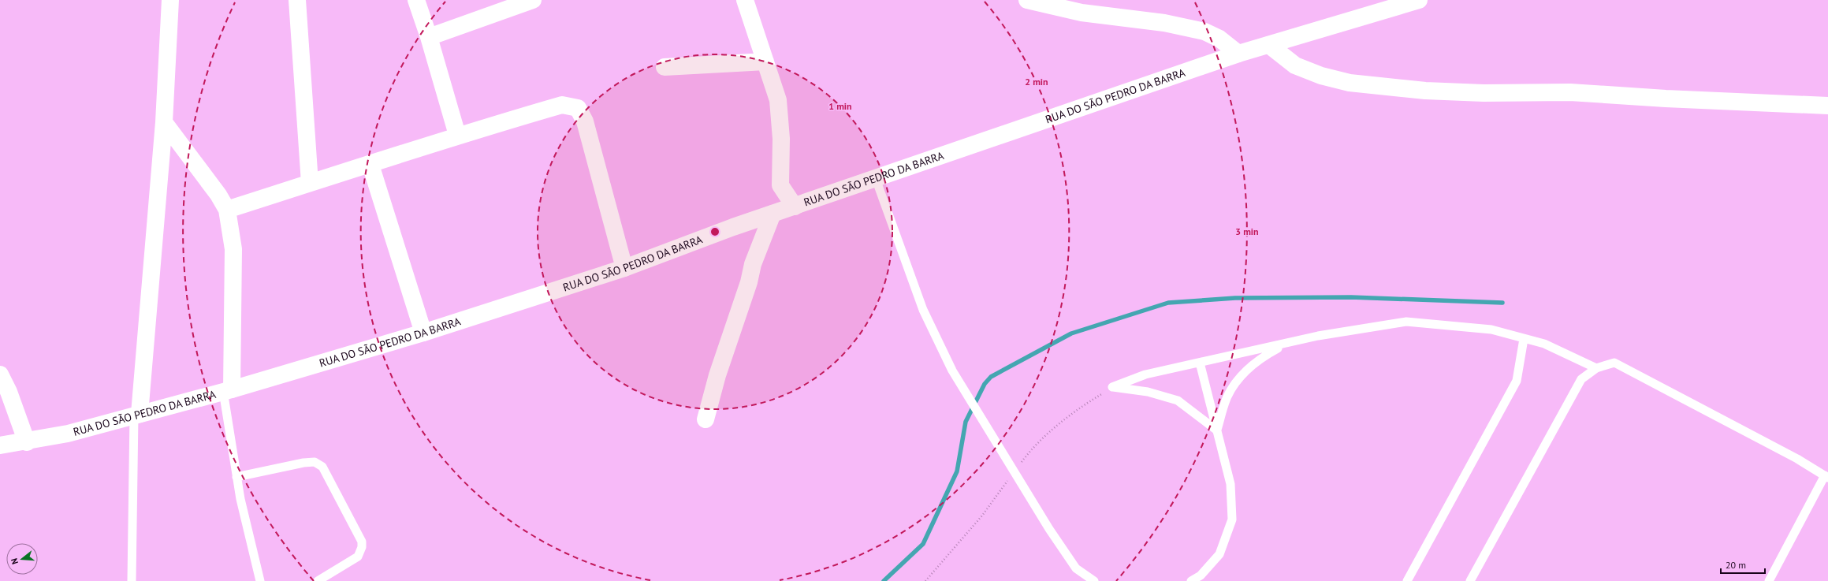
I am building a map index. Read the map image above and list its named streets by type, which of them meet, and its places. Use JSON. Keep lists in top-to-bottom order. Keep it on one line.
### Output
{"streets":{"street":["RUA DO SÃO PEDRO DA BARRA"]},"scale_bar":"20 m","north":"left","rings":["2 min","1 min","3 min"]}
